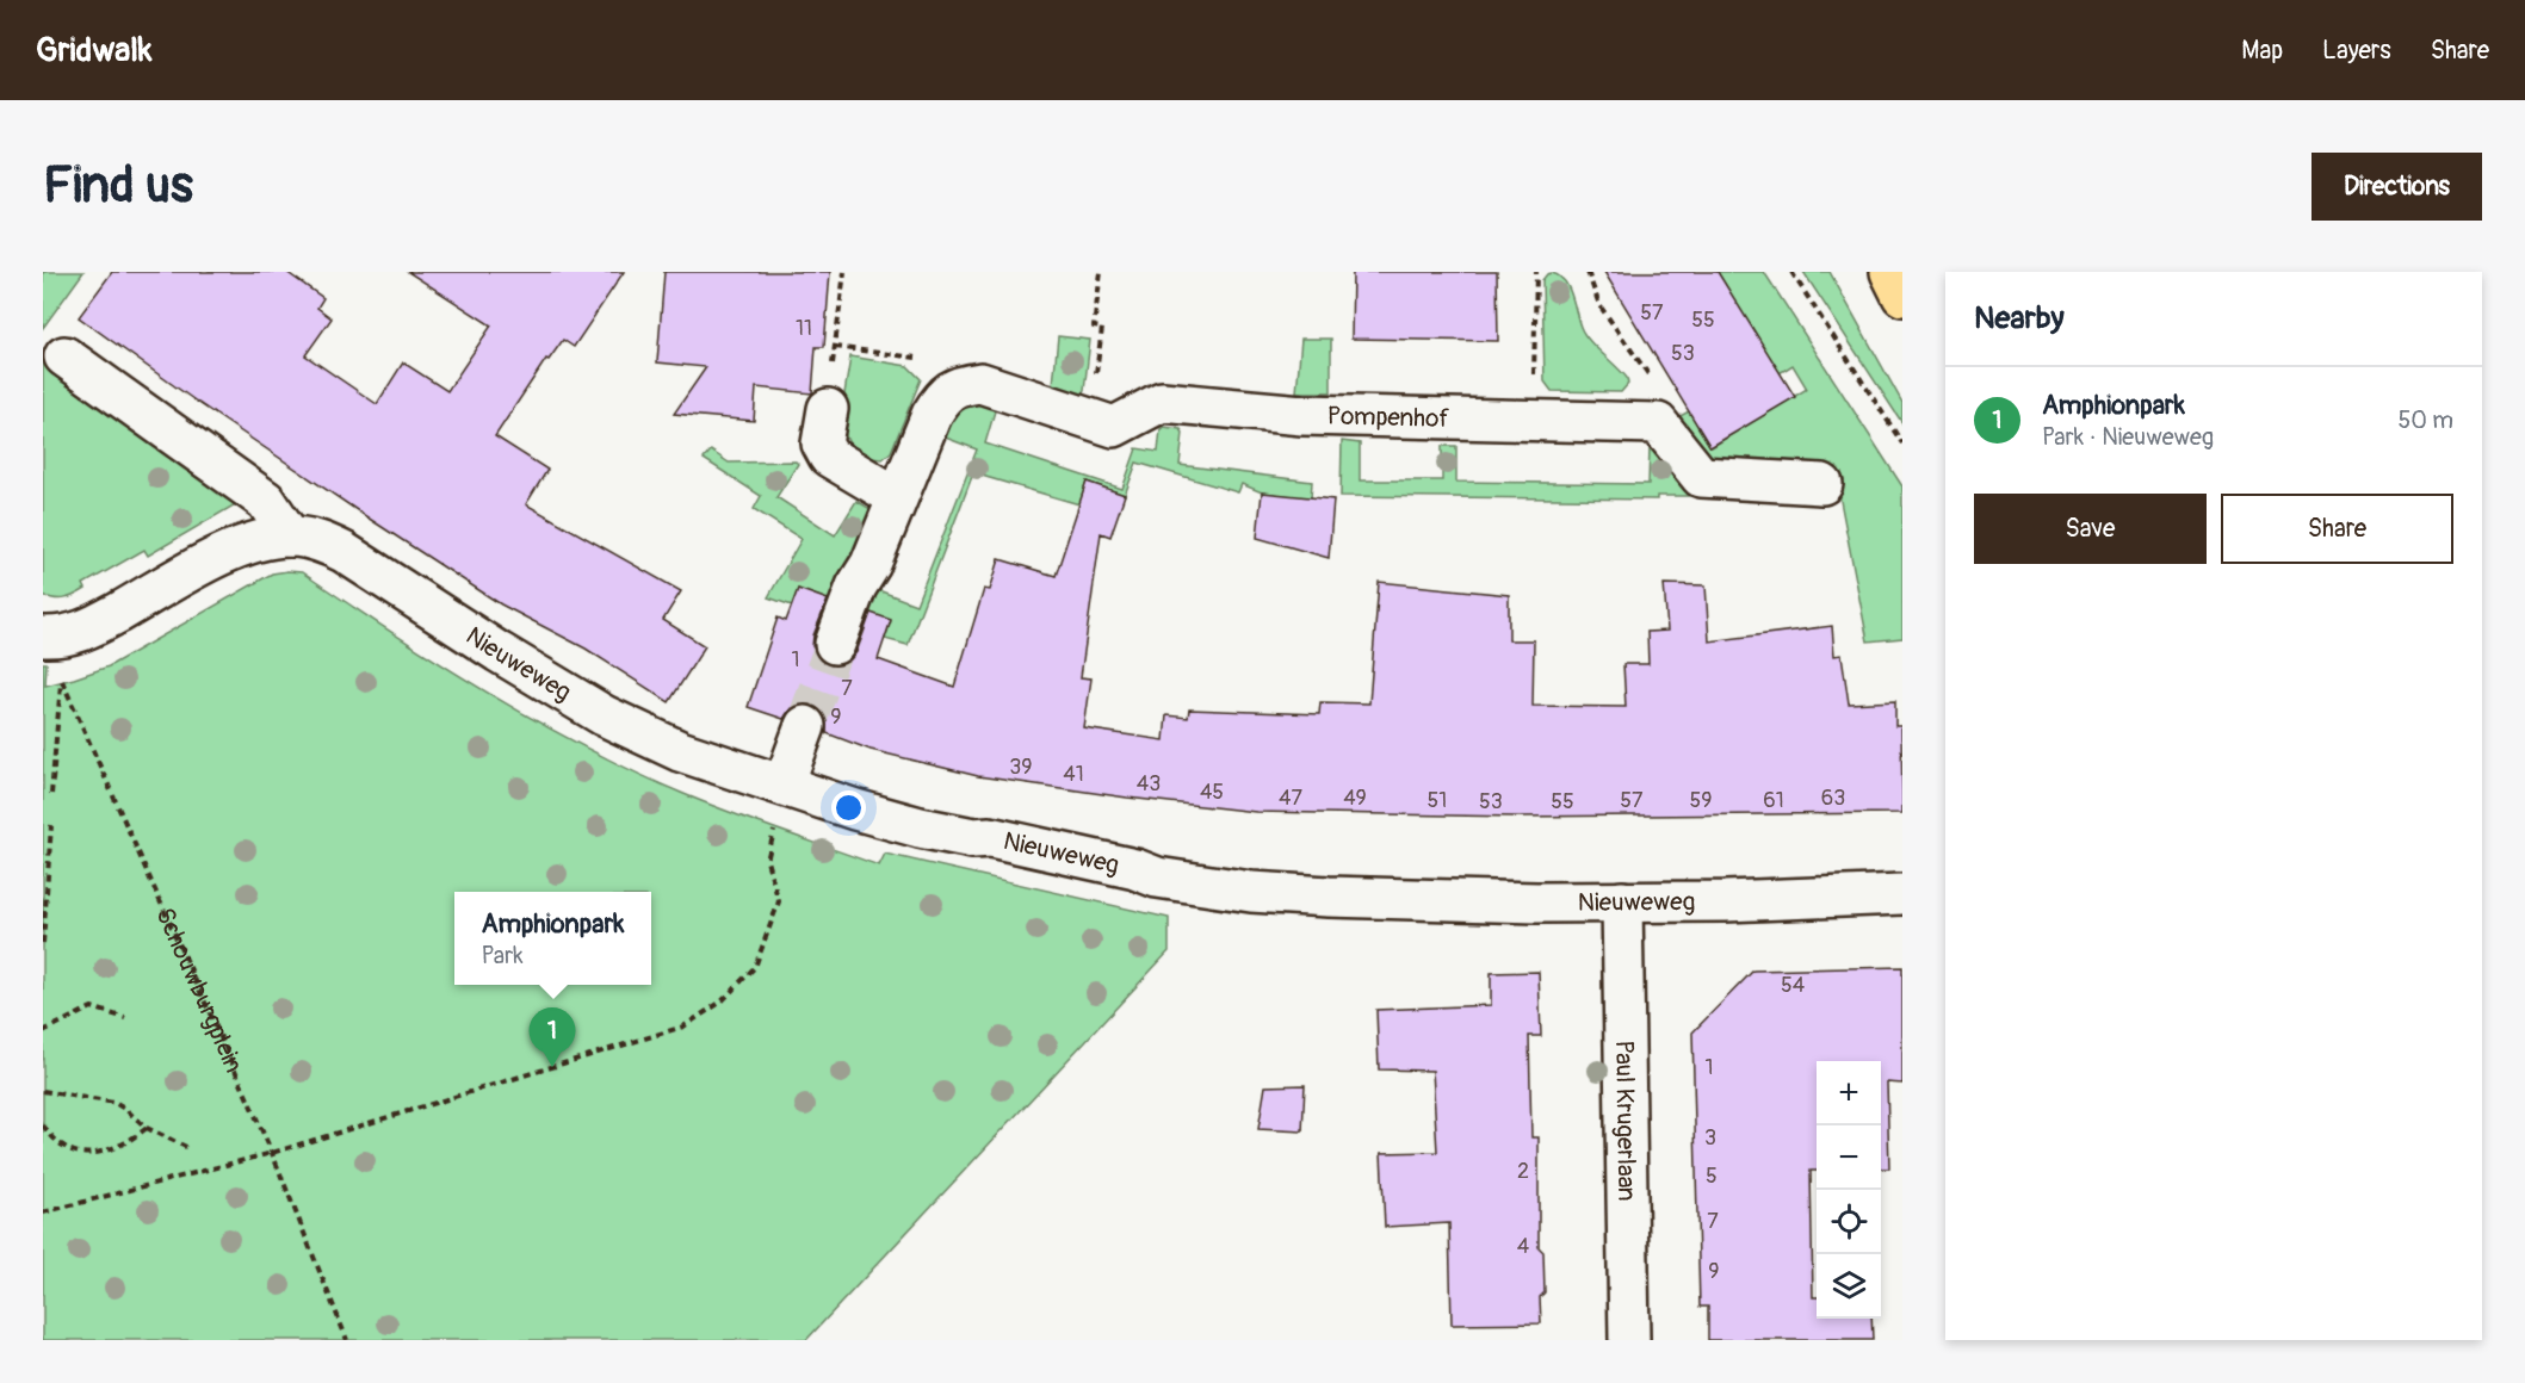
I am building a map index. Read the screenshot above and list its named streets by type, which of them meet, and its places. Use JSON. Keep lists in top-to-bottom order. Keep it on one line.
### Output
{"streets":{"street":["Pompenhof","Nieuweweg","Paul Krugerlaan"],"path":["Schouwburgplein"]},"crossings":[["Nieuweweg","Paul Krugerlaan"]],"house_numbers":["57","55","11","53","1","7","9","39","41","43","45","47","49","63","51","57","59","61","53","55","54","1","3","2","5","7","4","9"],"page":{"header":"Gridwalk","nav":["Map","Layers","Share"],"buttons":["Directions",["Save","Share"]],"title":"Find us","heading":"Nearby","list":[{"mark":"1","name":"Amphionpark","note":"Park · Nieuweweg","value":"50 m"}],"popup":["Amphionpark","Park"],"pins":"1","map_buttons":["+","−"]}}
